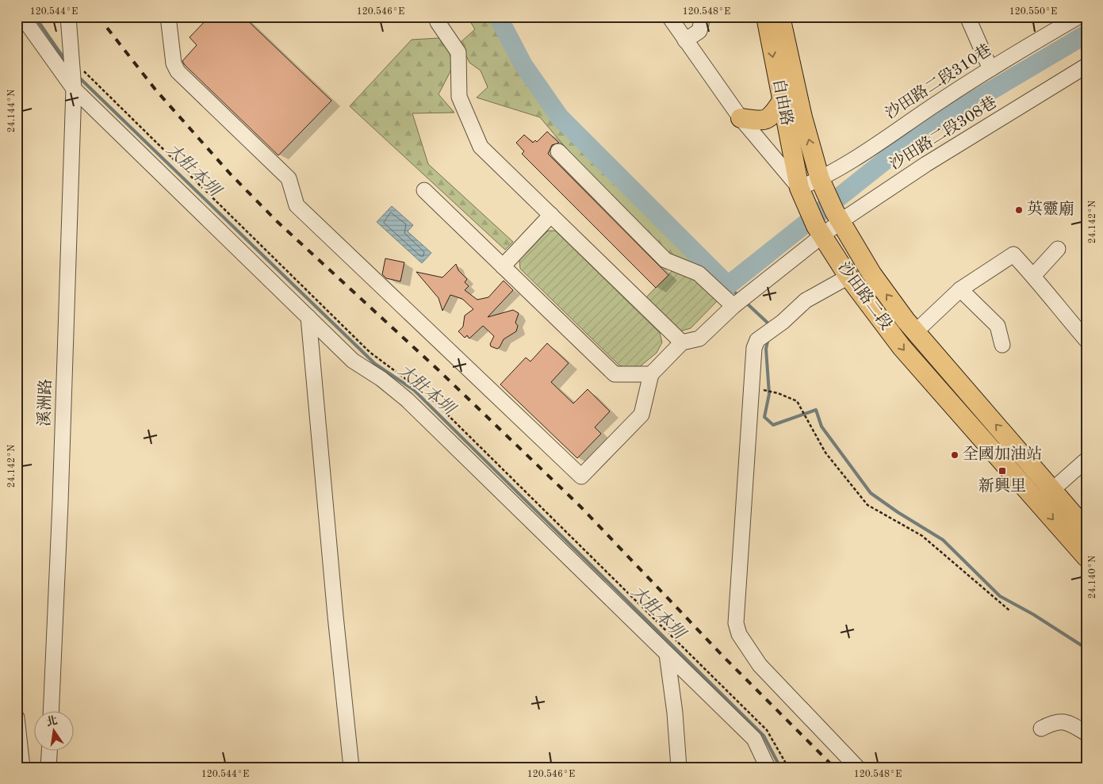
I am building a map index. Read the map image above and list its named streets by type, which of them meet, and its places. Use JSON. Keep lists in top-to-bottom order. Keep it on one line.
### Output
{"streets":{"main road":["自由路","沙田路二段"],"street":["沙田路二段310巷","沙田路二段308巷","溪洲路"]},"crossings":[["沙田路二段310巷","自由路"],["沙田路二段310巷","沙田路二段"],["自由路","沙田路二段"],["沙田路二段308巷","沙田路二段"]],"water":["大肚本圳"],"places":{"other":["英靈廟","全國加油站"],"transit":["新興里"]},"north":"top","coordinates":["120.544°E","120.546°E","120.548°E","120.550°E","24.144°N","24.142°N","24.140°N"]}
